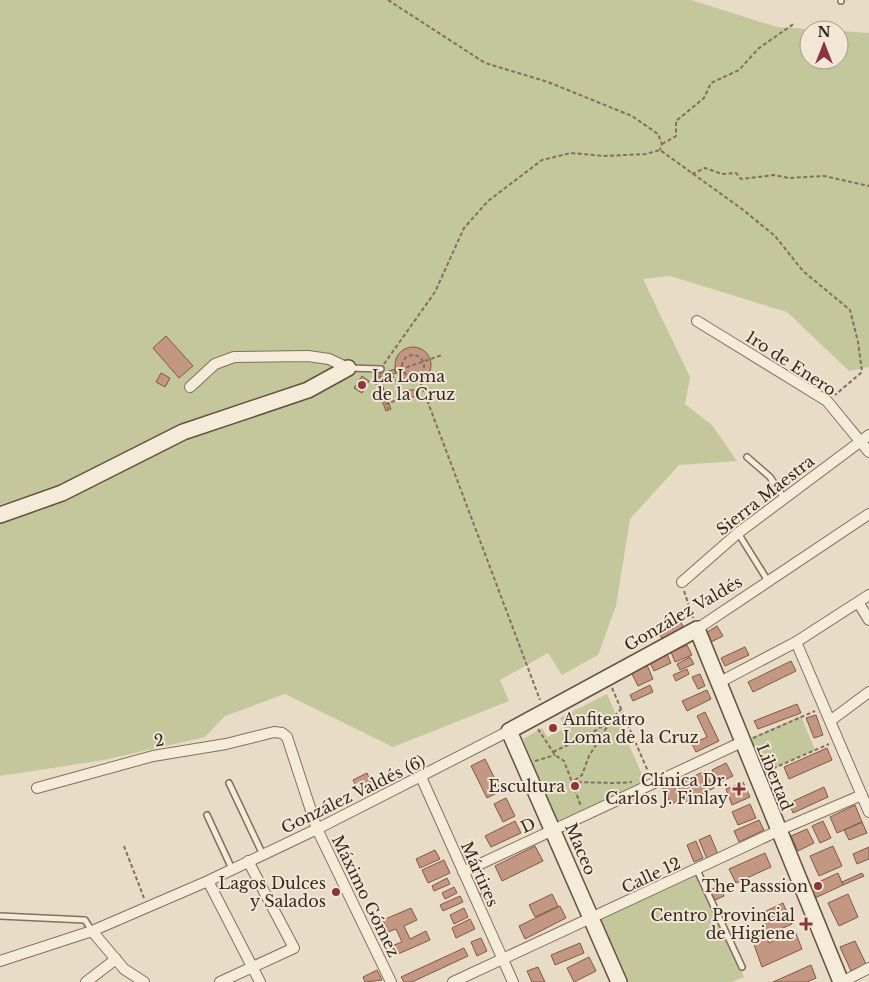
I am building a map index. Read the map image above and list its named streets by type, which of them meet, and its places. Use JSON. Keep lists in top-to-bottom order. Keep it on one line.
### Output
{"streets":{"street":["1ro de Enero","Sierra Maestra","González Valdés","2","Libertad","González Valdés (6)","D","Maceo","Mártires","Calle 12","Máximo Gómez"]},"crossings":[["1ro de Enero","Sierra Maestra"],["González Valdés","Libertad"],["González Valdés","González Valdés (6)"],["González Valdés","Maceo"],["2","Máximo Gómez"],["Libertad","D"],["Libertad","Calle 12"],["González Valdés (6)","Maceo"],["González Valdés (6)","Mártires"],["González Valdés (6)","Máximo Gómez"],["D","Maceo"],["D","Mártires"],["Maceo","Calle 12"],["Mártires","Calle 12"]],"places":{"other":["La Loma de la Cruz","Anfiteatro Loma de la Cruz","Escultura","The Passsion","Lagos Dulces y Salados"],"health":["Clínica Dr. Carlos J. Finlay","Centro Provincial de Higiene"]},"north":"top"}
